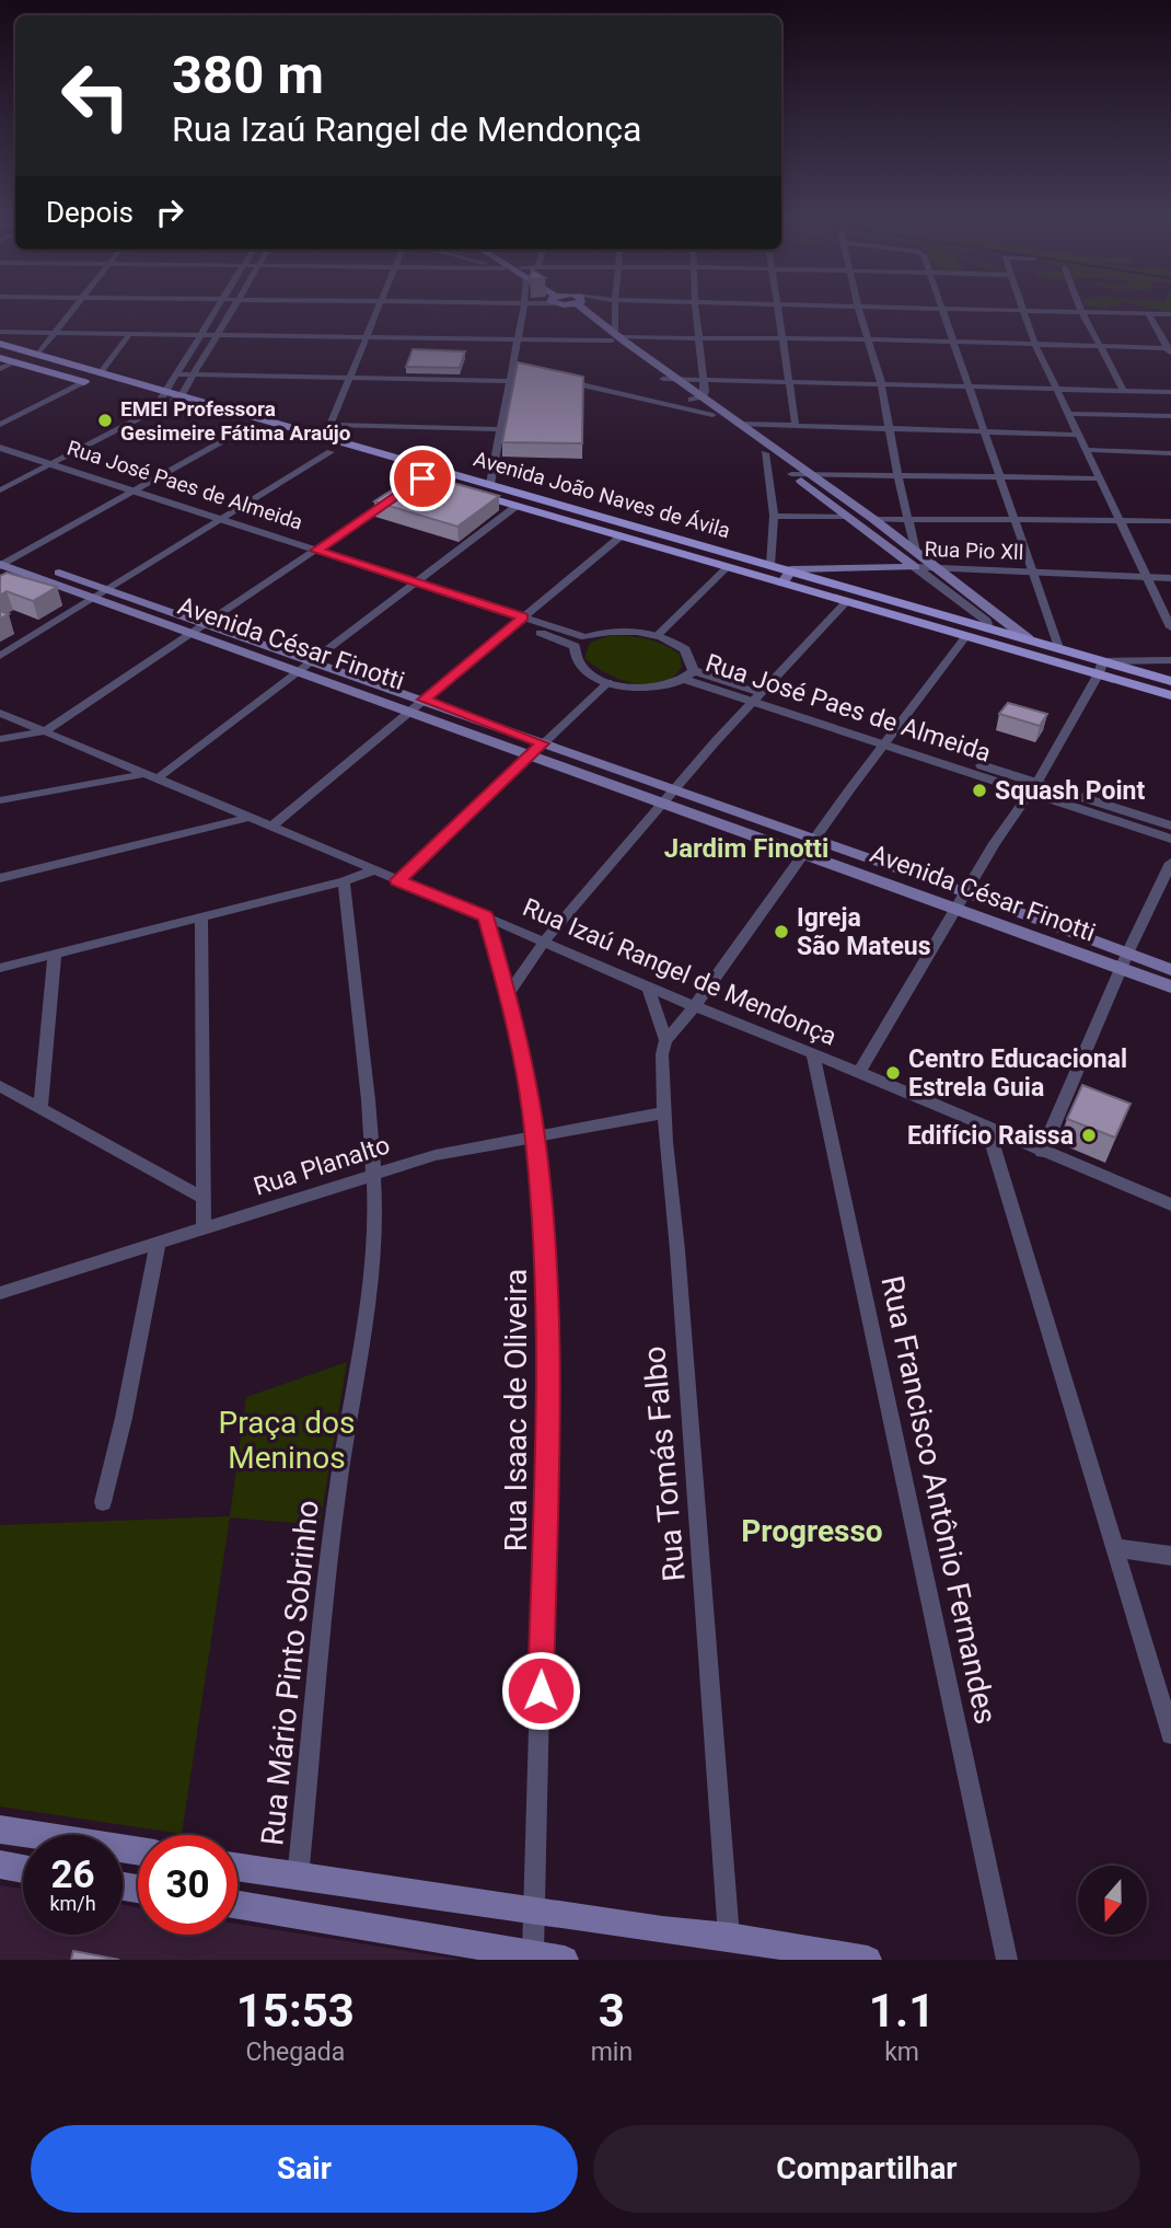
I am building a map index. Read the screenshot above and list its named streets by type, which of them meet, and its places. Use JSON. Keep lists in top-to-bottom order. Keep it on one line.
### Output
{"streets":{"main road":["Avenida João Naves de Ávila","Rua Pio Xll","Avenida César Finotti"],"street":["Rua José Paes de Almeida","Rua Izaú Rangel de Mendonça","Rua Planalto","Rua Isaac de Oliveira","Rua Tomás Falbo","Rua Francisco Antônio Fernandes","Rua Mário Pinto Sobrinho"]},"crossings":[["Avenida João Naves de Ávila","Rua Pio Xll"],["Rua Izaú Rangel de Mendonça","Rua Isaac de Oliveira"],["Rua Izaú Rangel de Mendonça","Rua Tomás Falbo"],["Rua Izaú Rangel de Mendonça","Rua Francisco Antônio Fernandes"],["Rua Planalto","Rua Isaac de Oliveira"],["Rua Planalto","Rua Tomás Falbo"],["Rua Planalto","Rua Mário Pinto Sobrinho"]],"districts":["Jardim Finotti","Progresso"],"parks":["Praça dos Meninos"],"places":["EMEI Professora Gesimeire Fátima Araújo","Squash Point","Igreja São Mateus","Centro Educacional Estrela Guia","Edifício Raissa"],"north":"bottom","page":{"turn":["380 m","Rua Izaú Rangel de Mendonça"],"then":"Depois","speed":"26 km/h","limit":"30","eta":["15:53","Chegada","3","min","1.1","km"],"buttons":["Sair","Compartilhar"]}}
